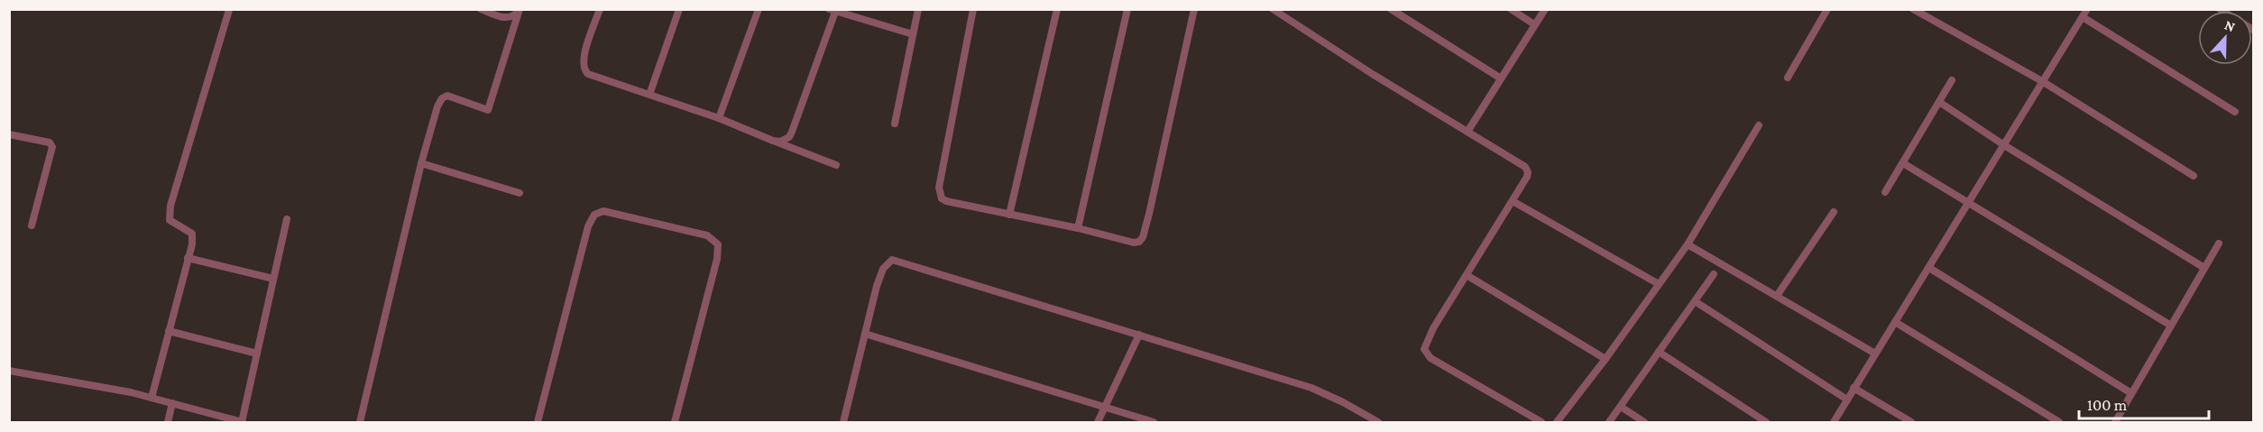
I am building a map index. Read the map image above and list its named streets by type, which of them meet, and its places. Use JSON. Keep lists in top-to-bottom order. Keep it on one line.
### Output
{"scale_bar":"100 m","north":"top"}
